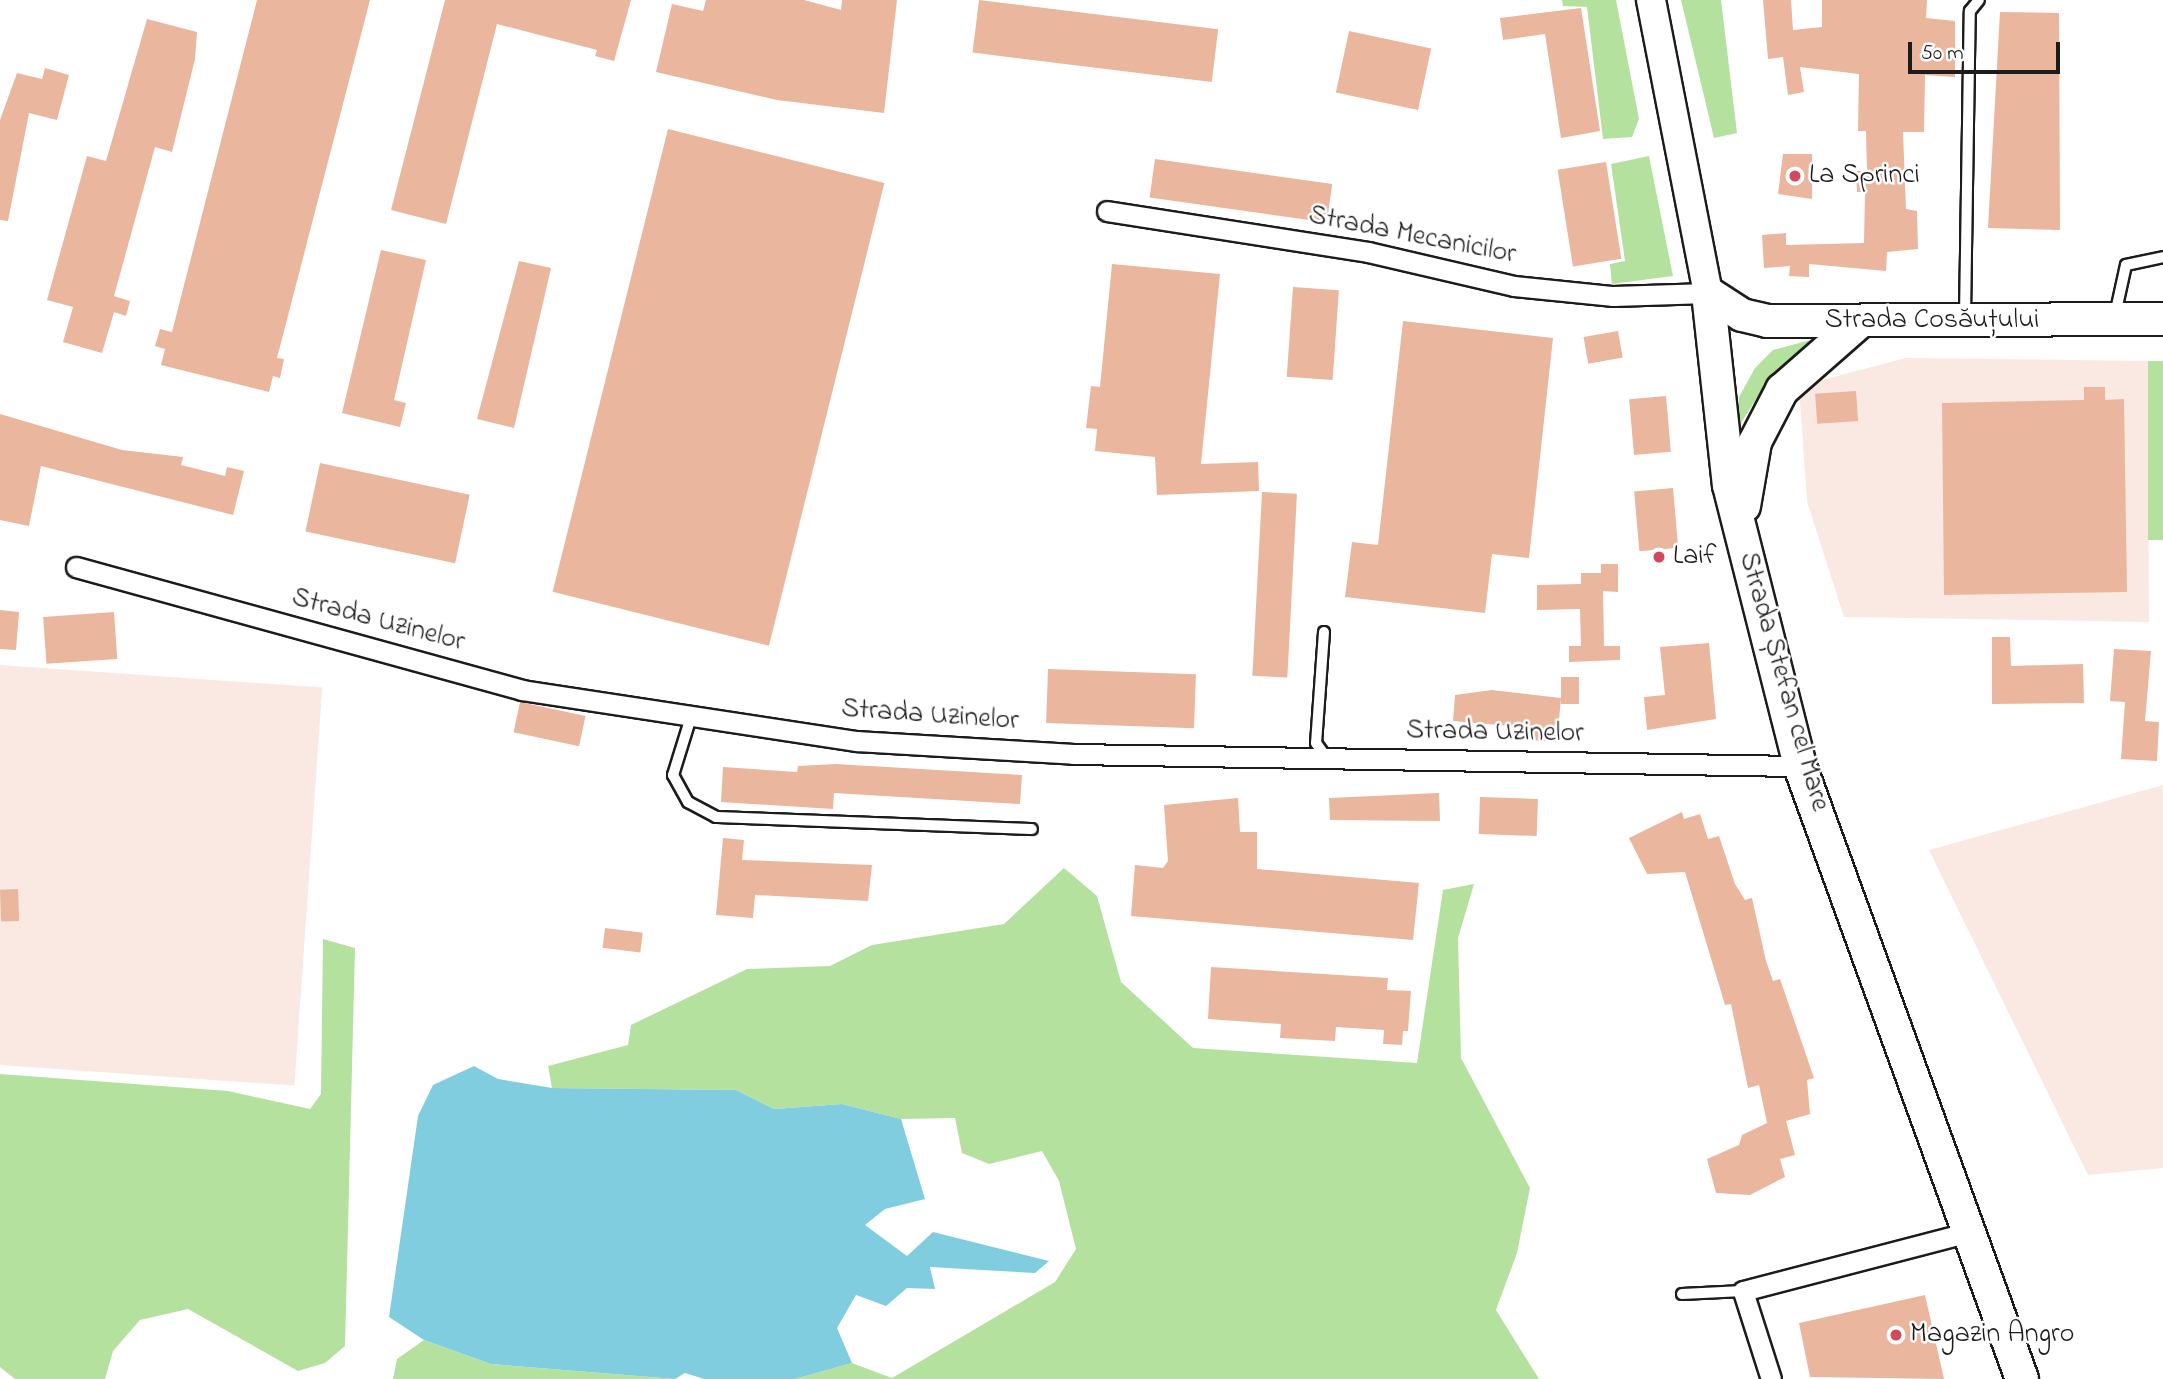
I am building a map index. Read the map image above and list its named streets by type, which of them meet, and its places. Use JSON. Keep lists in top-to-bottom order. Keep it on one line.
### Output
{"streets":{"main road":["Strada Cosăuțului","Strada Ștefan cel Mare"],"street":["Strada Mecanicilor","Strada Uzinelor"]},"crossings":[["Strada Mecanicilor","Strada Cosăuțului"],["Strada Mecanicilor","Strada Ștefan cel Mare"],["Strada Cosăuțului","Strada Ștefan cel Mare"],["Strada Uzinelor","Strada Ștefan cel Mare"]],"places":["La Sprinci","Laif","Magazin Angro"],"scale_bar":"50 m"}
